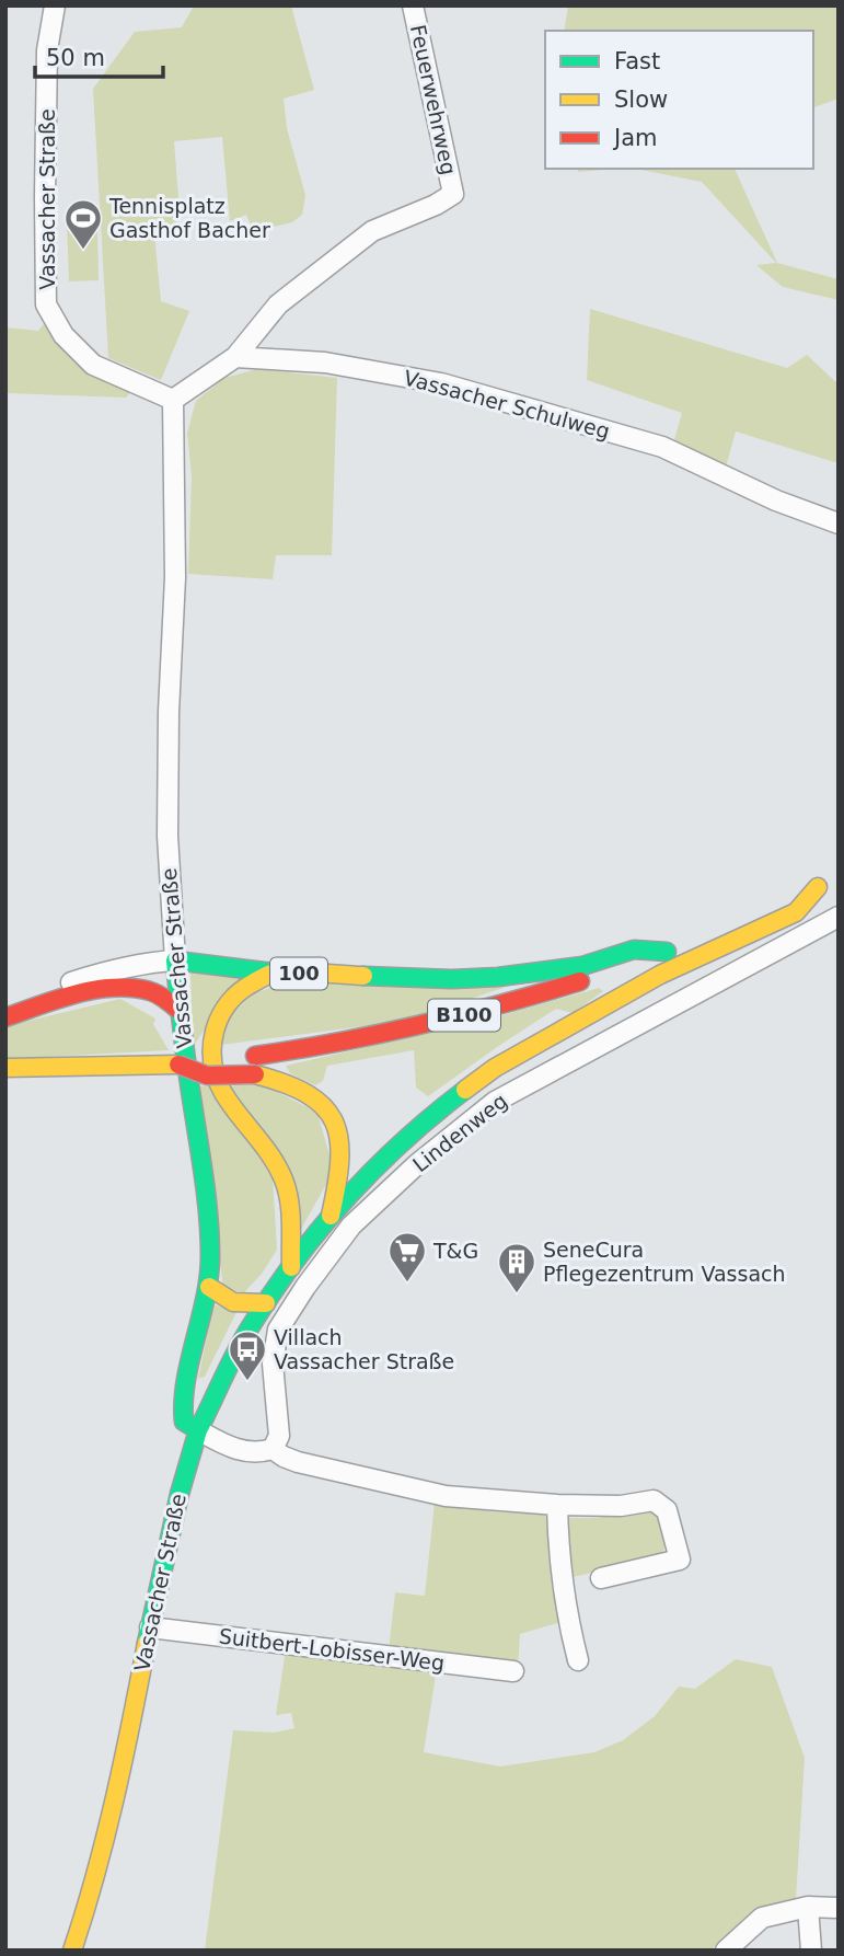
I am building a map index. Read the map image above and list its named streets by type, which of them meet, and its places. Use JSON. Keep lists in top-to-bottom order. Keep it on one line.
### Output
{"streets":{"main road":["Vassacher Straße","100","B100"],"street":["Feuerwehrweg","Vassacher Schulweg","Lindenweg","Suitbert-Lobisser-Weg"]},"crossings":[["Feuerwehrweg","Vassacher Schulweg"],["Vassacher Straße","100"],["Vassacher Straße","Suitbert-Lobisser-Weg"],["100","B100"]],"places":{"sports":["Tennisplatz Gasthof Bacher"],"supermarket":["T&G"],"building":["SeneCura Pflegezentrum Vassach"],"bus stop":["Villach Vassacher Straße"]},"legend":["Fast","Slow","Jam"],"scale_bar":"50 m"}
